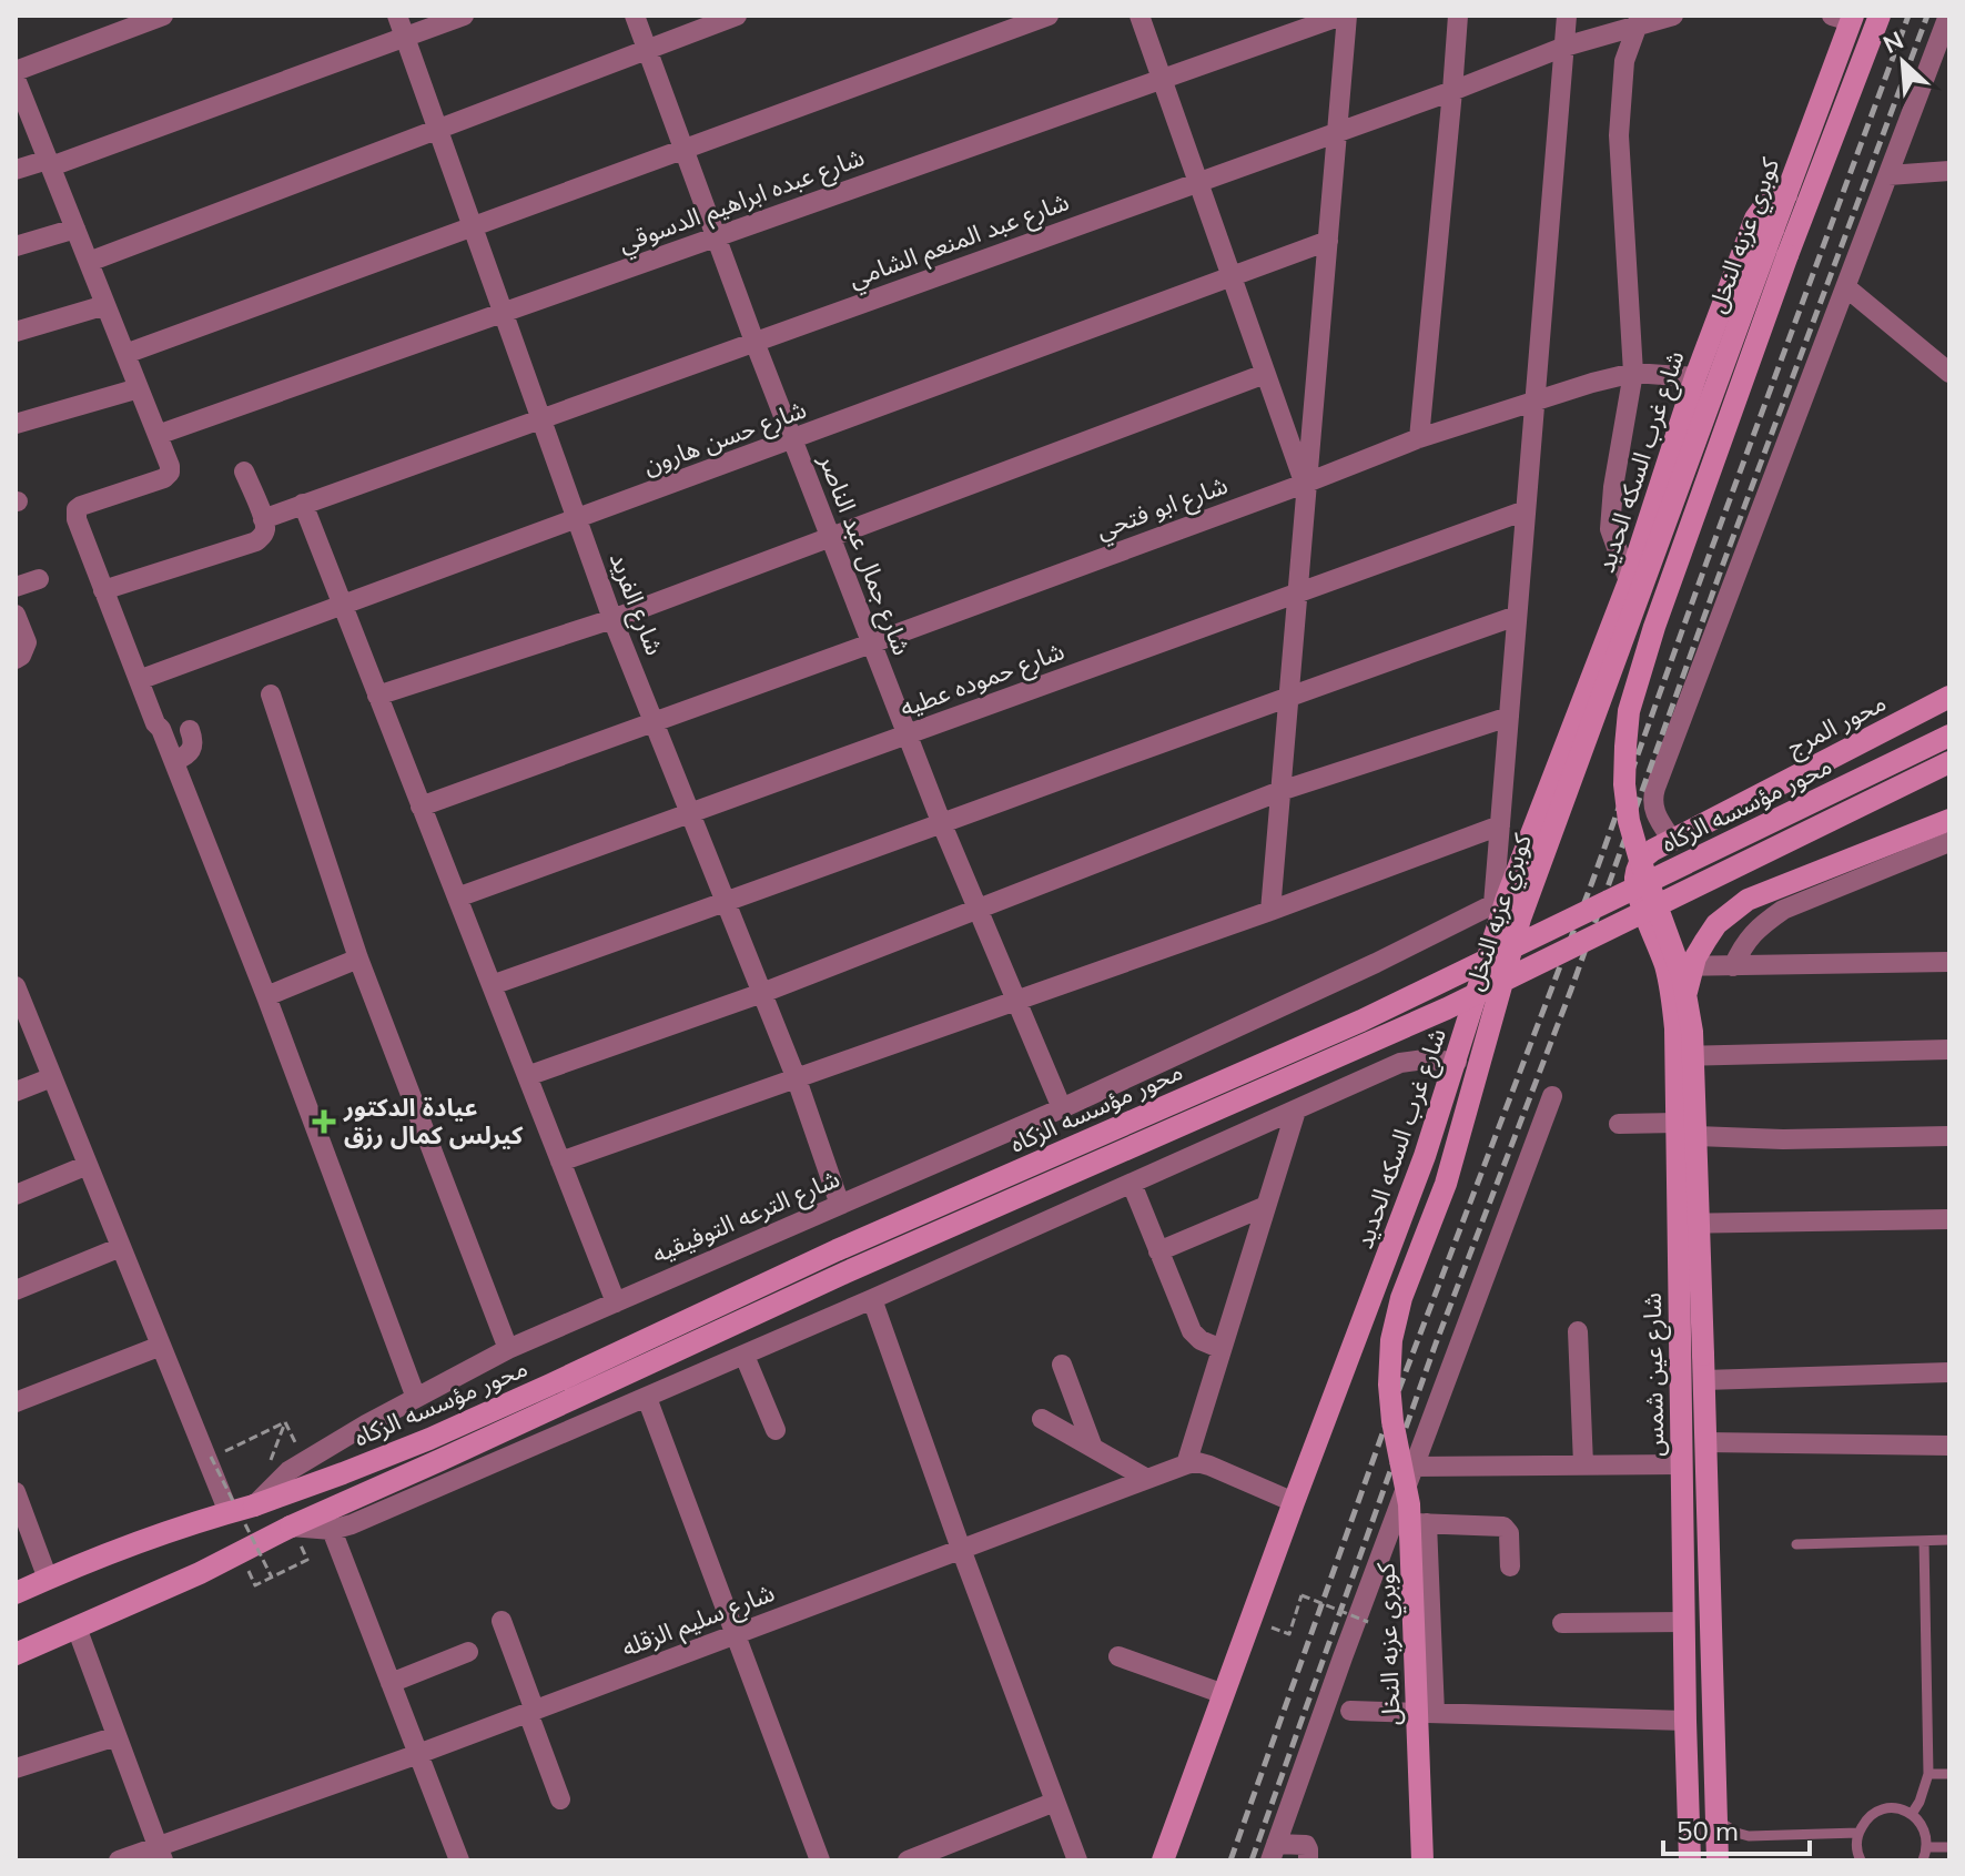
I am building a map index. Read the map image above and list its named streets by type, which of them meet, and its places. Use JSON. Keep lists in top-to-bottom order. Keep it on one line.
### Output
{"streets":{"main road":["كوبري عزبه النخل","شارع غرب السكه الحديد","محور المرج","محور مؤسسه الزكاه","شارع عين شمس"],"street":["شارع عبده ابراهيم الدسوقي","شارع عبد المنعم الشامي","شارع حسن هارون","شارع ابو فتحي","شارع جمال عبد الناصر","شارع الفريد","شارع حموده عطيه","شارع الترعه التوفيقيه","شارع سليم الزقله"]},"crossings":[["شارع عبده ابراهيم الدسوقي","شارع جمال عبد الناصر"],["شارع عبده ابراهيم الدسوقي","شارع الفريد"],["كوبري عزبه النخل","شارع غرب السكه الحديد"],["كوبري عزبه النخل","شارع عين شمس"],["شارع عبد المنعم الشامي","شارع جمال عبد الناصر"],["شارع عبد المنعم الشامي","شارع الفريد"],["شارع حسن هارون","شارع جمال عبد الناصر"],["شارع حسن هارون","شارع الفريد"],["شارع غرب السكه الحديد","شارع ابو فتحي"],["شارع غرب السكه الحديد","شارع الترعه التوفيقيه"],["شارع ابو فتحي","شارع جمال عبد الناصر"],["شارع ابو فتحي","شارع الفريد"],["شارع جمال عبد الناصر","شارع حموده عطيه"],["شارع جمال عبد الناصر","شارع الترعه التوفيقيه"],["شارع الفريد","شارع حموده عطيه"],["شارع الفريد","شارع الترعه التوفيقيه"],["محور المرج","شارع عين شمس"],["محور مؤسسه الزكاه","شارع الترعه التوفيقيه"]],"places":{"health":["عيادة الدكتور كيرلس كمال رزق"]},"scale_bar":"50 m","north":"top left"}
